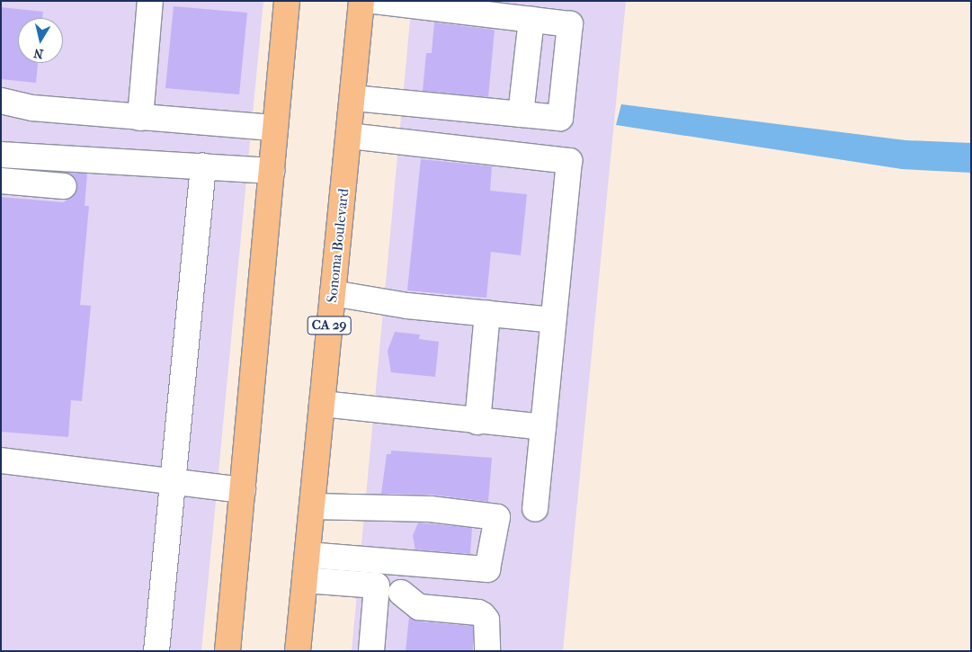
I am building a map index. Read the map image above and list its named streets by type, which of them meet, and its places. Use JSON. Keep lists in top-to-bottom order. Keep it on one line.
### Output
{"streets":{"main road":["Sonoma Boulevard","CA 29"]},"north":"bottom"}
